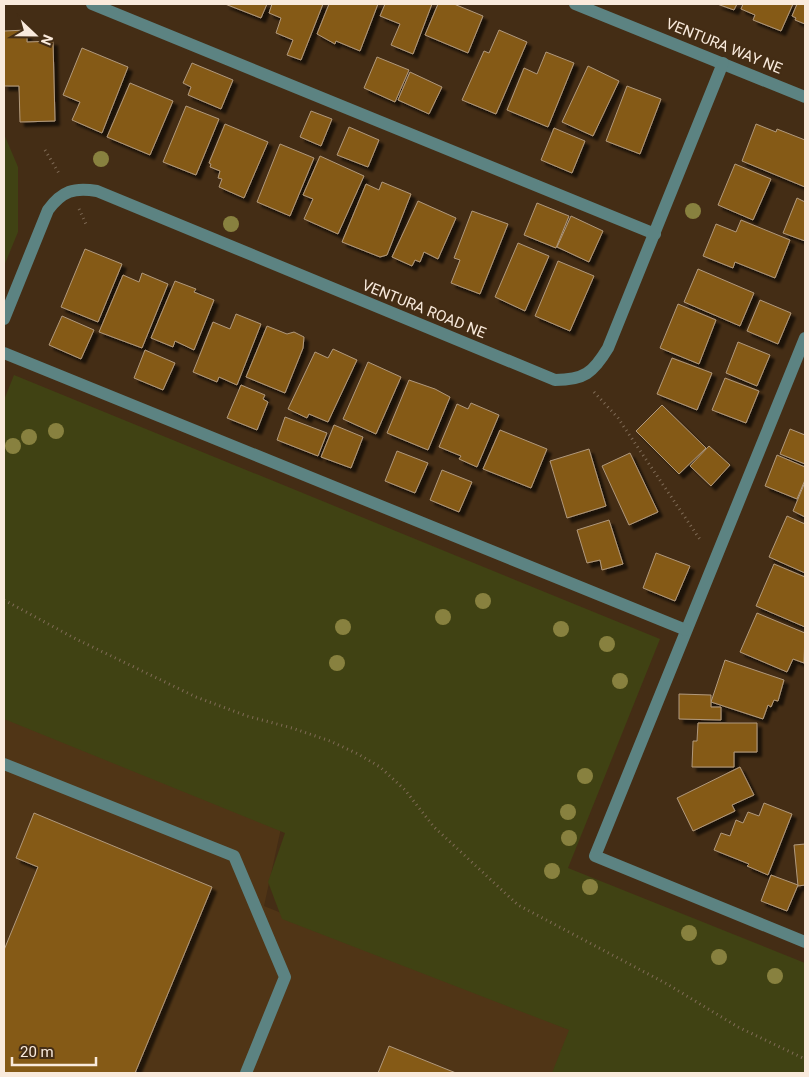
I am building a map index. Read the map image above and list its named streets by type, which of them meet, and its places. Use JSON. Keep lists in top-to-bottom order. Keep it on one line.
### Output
{"streets":{"street":["VENTURA WAY NE","VENTURA ROAD NE"]},"scale_bar":"20 m","north":"right"}
